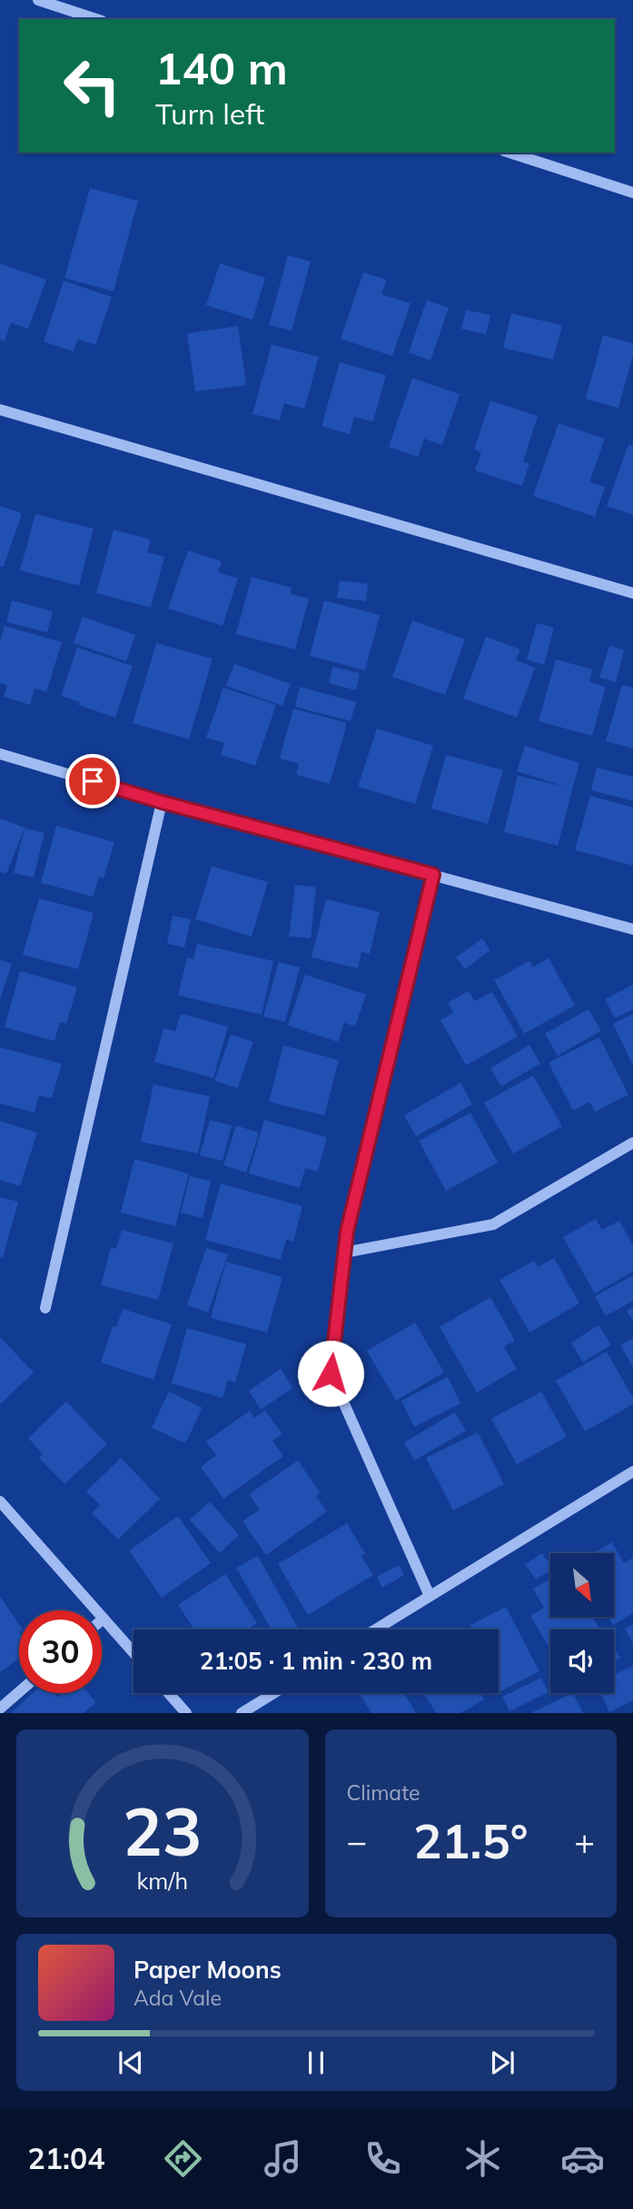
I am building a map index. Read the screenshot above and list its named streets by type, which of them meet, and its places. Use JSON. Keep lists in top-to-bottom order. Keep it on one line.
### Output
{"north":"bottom right","page":{"turn":["140 m","Turn left"],"limit":"30","trip":"21:05 · 1 min · 230 m","tile":"Climate","heat":["−","21.5°","+"],"song":["Paper Moons","Ada Vale"],"tabs":"21:04","gauge":["23","km/h"]}}
